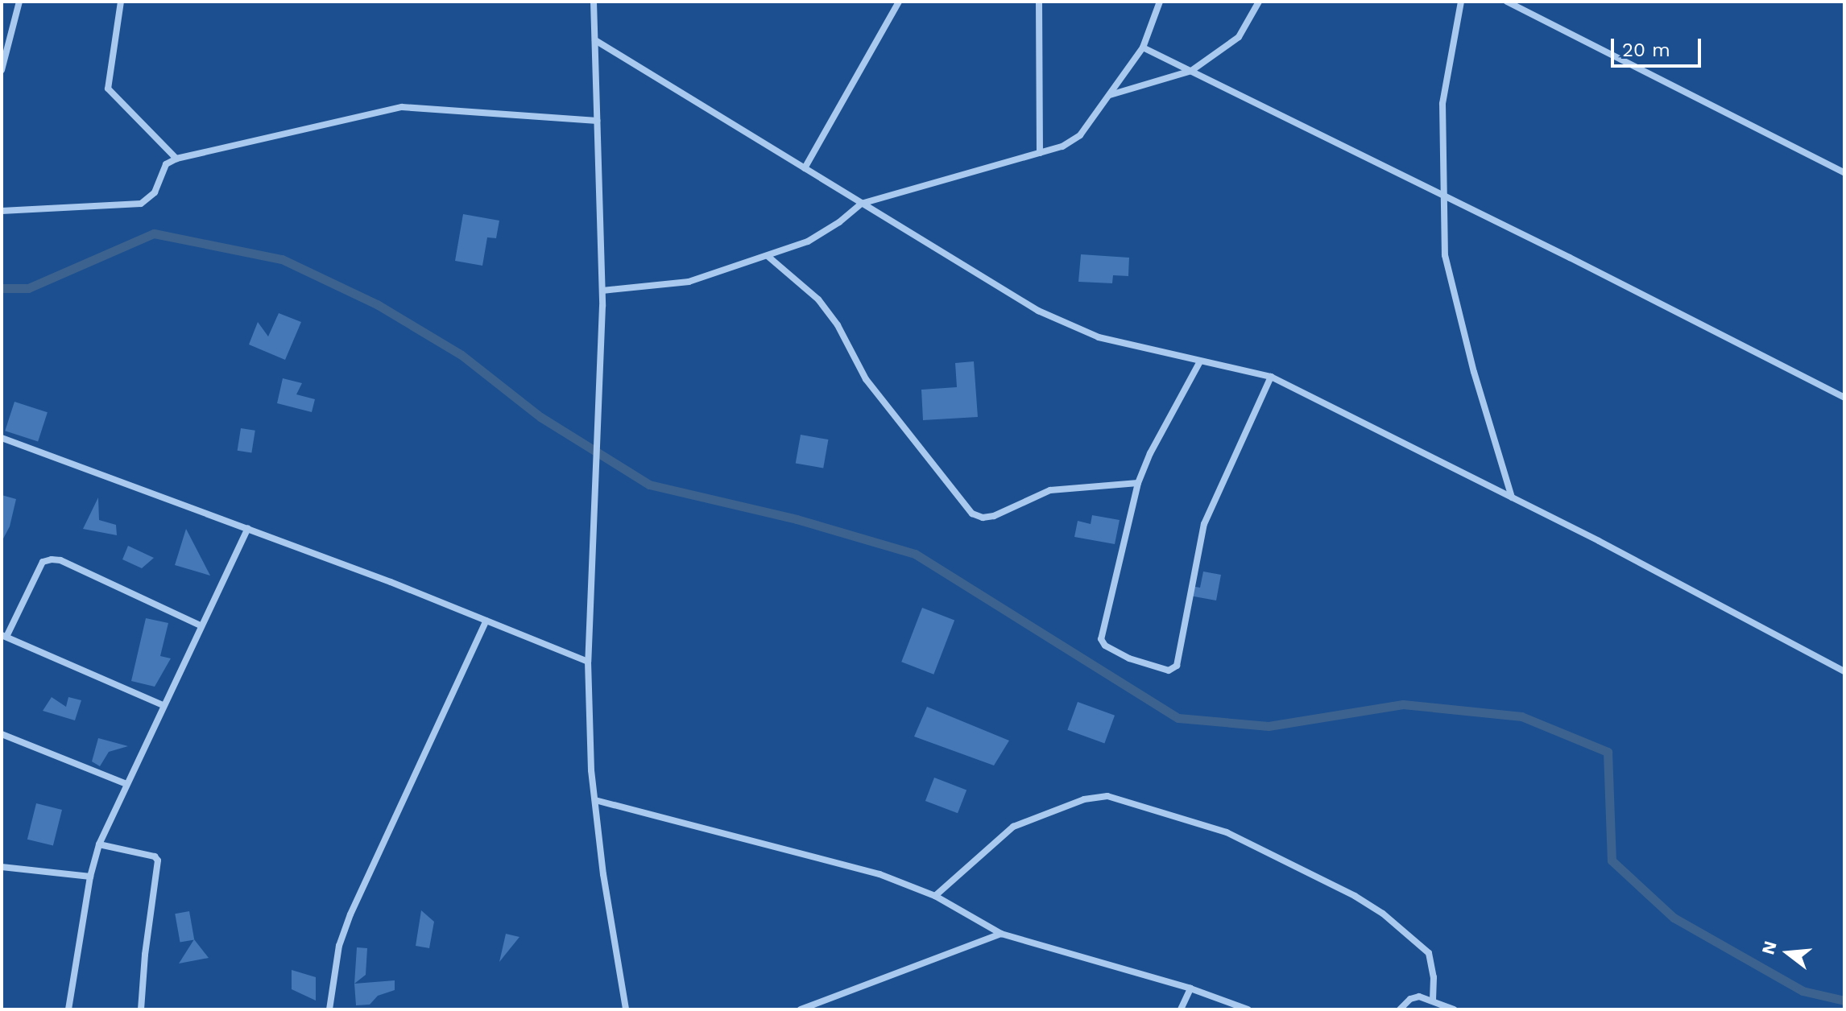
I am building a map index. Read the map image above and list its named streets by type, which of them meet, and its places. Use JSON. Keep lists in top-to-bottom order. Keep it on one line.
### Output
{"scale_bar":"20 m","north":"left"}
